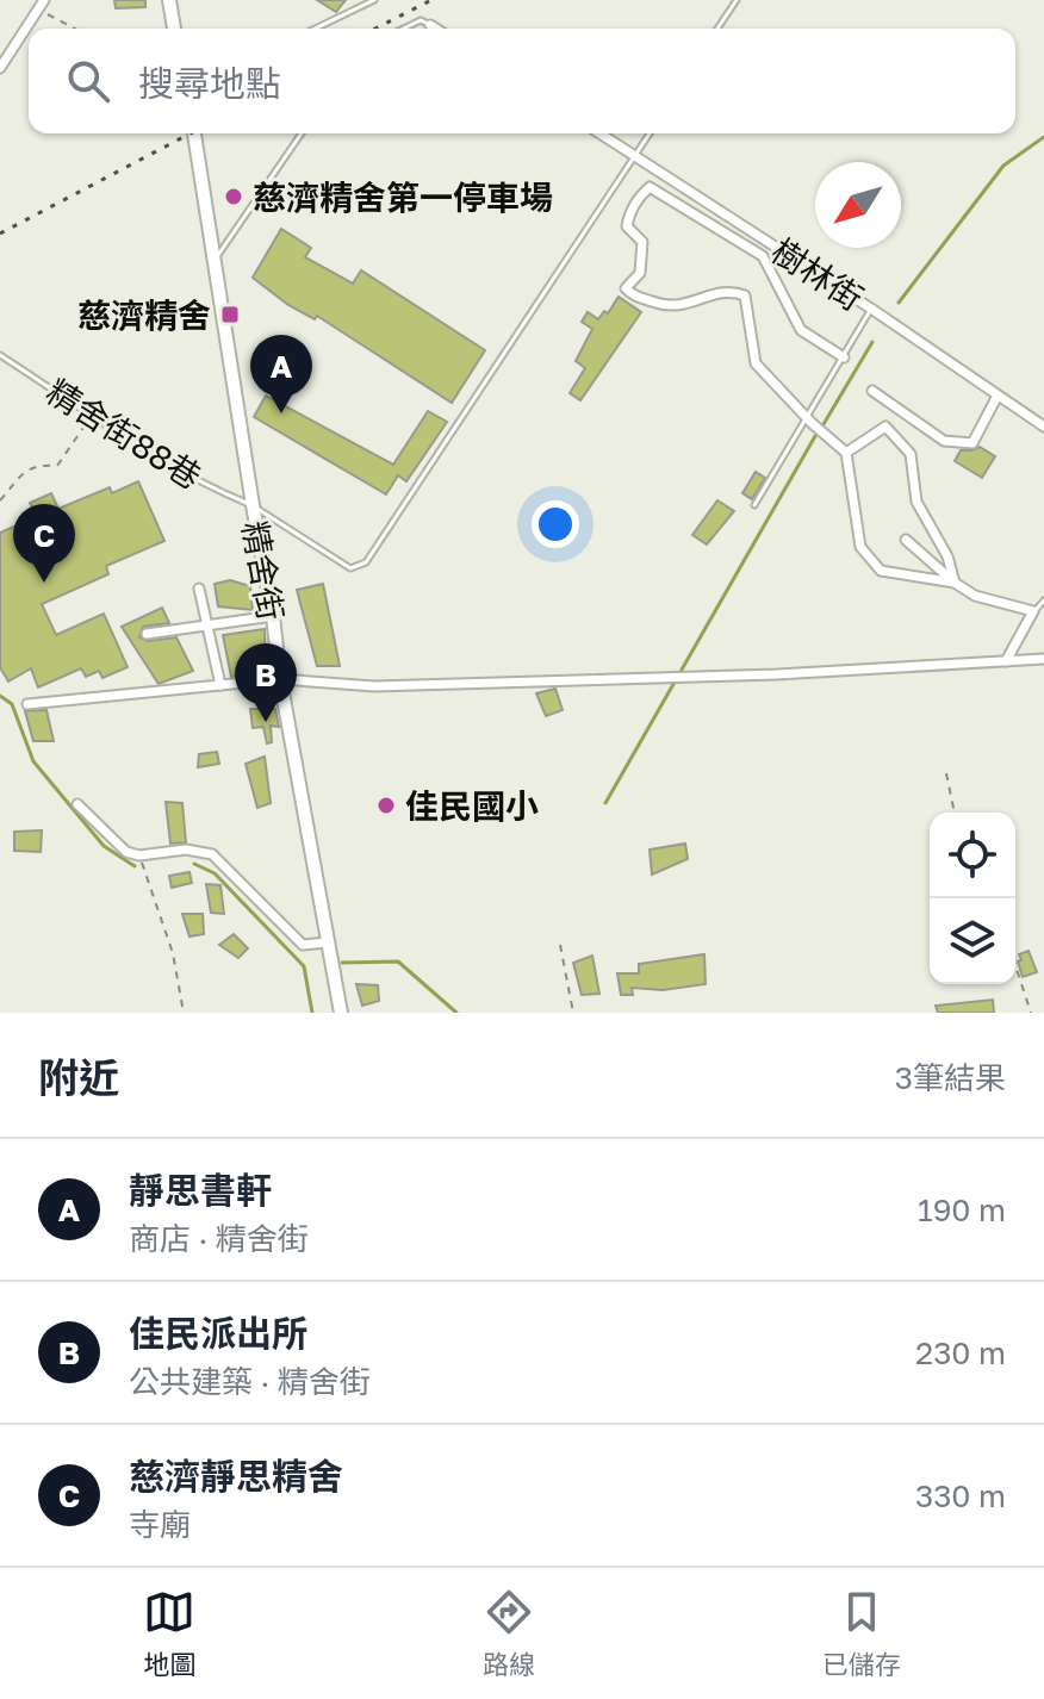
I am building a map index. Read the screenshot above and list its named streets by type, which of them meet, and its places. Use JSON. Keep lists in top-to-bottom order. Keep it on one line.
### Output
{"streets":{"street":["樹林街","精舍街"],"lane":["精舍街88巷"]},"crossings":[["樹林街","精舍街88巷"],["精舍街88巷","精舍街"]],"places":{"other":["慈濟精舍第一停車場","佳民國小"],"transit":["慈濟精舍"]},"north":"bottom left","page":{"search":"搜尋地點","pins":["A","C","B"],"heading":["附近","3筆結果"],"list":[{"mark":"A","name":"靜思書軒","note":"商店 · 精舍街","value":"190 m"},{"mark":"B","name":"佳民派出所","note":"公共建築 · 精舍街","value":"230 m"},{"mark":"C","name":"慈濟靜思精舍","note":"寺廟","value":"330 m"}],"nav":["地圖","路線","已儲存"]}}
